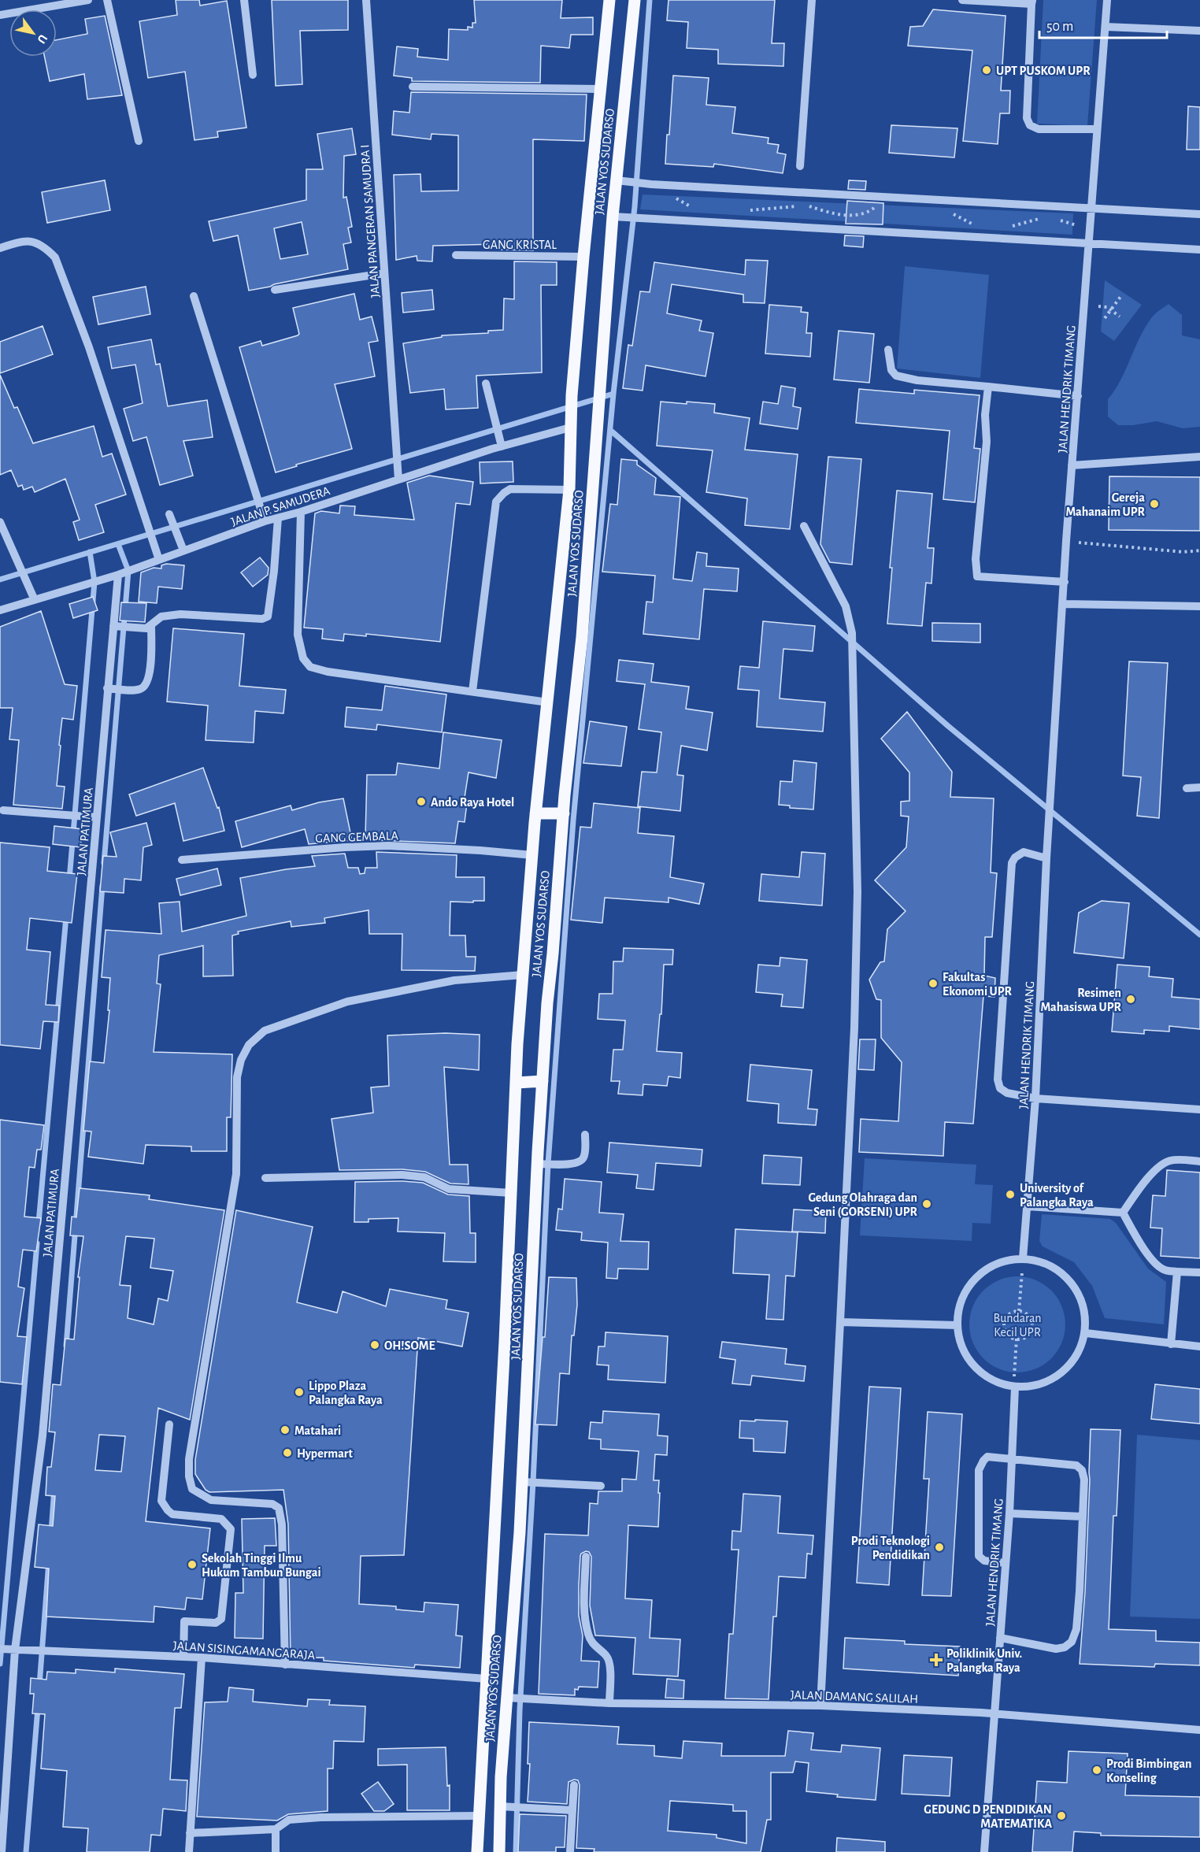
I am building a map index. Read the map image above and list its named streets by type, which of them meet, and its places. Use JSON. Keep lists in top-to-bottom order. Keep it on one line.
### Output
{"streets":{"main road":["JALAN YOS SUDARSO"],"street":["JALAN PANGERAN SAMUDRA I","GANG KRISTAL","JALAN HENDRIK TIMANG","JALAN P. SAMUDERA","JALAN PATIMURA","GANG GEMBALA","JALAN SISINGAMANGARAJA","JALAN DAMANG SALILAH"]},"crossings":[["JALAN YOS SUDARSO","GANG KRISTAL"],["JALAN YOS SUDARSO","JALAN P. SAMUDERA"],["JALAN YOS SUDARSO","GANG GEMBALA"],["JALAN YOS SUDARSO","JALAN SISINGAMANGARAJA"],["JALAN YOS SUDARSO","JALAN DAMANG SALILAH"],["JALAN PANGERAN SAMUDRA I","JALAN P. SAMUDERA"],["JALAN HENDRIK TIMANG","JALAN DAMANG SALILAH"],["JALAN P. SAMUDERA","JALAN PATIMURA"],["JALAN PATIMURA","JALAN SISINGAMANGARAJA"]],"parks":["Bundaran Kecil UPR"],"places":{"other":["UPT PUSKOM UPR","Gereja Mahanaim UPR","Ando Raya Hotel","Fakultas Ekonomi UPR","Resimen Mahasiswa UPR","University of Palangka Raya","Gedung Olahraga dan Seni (GORSENI) UPR","OH!SOME","Lippo Plaza Palangka Raya","Matahari","Hypermart","Prodi Teknologi Pendidikan","Sekolah Tinggi Ilmu Hukum Tambun Bungai","Prodi Bimbingan Konseling","GEDUNG D PENDIDIKAN MATEMATIKA"],"health":["Poliklinik Univ. Palangka Raya"]},"scale_bar":"50 m","north":"bottom right"}
